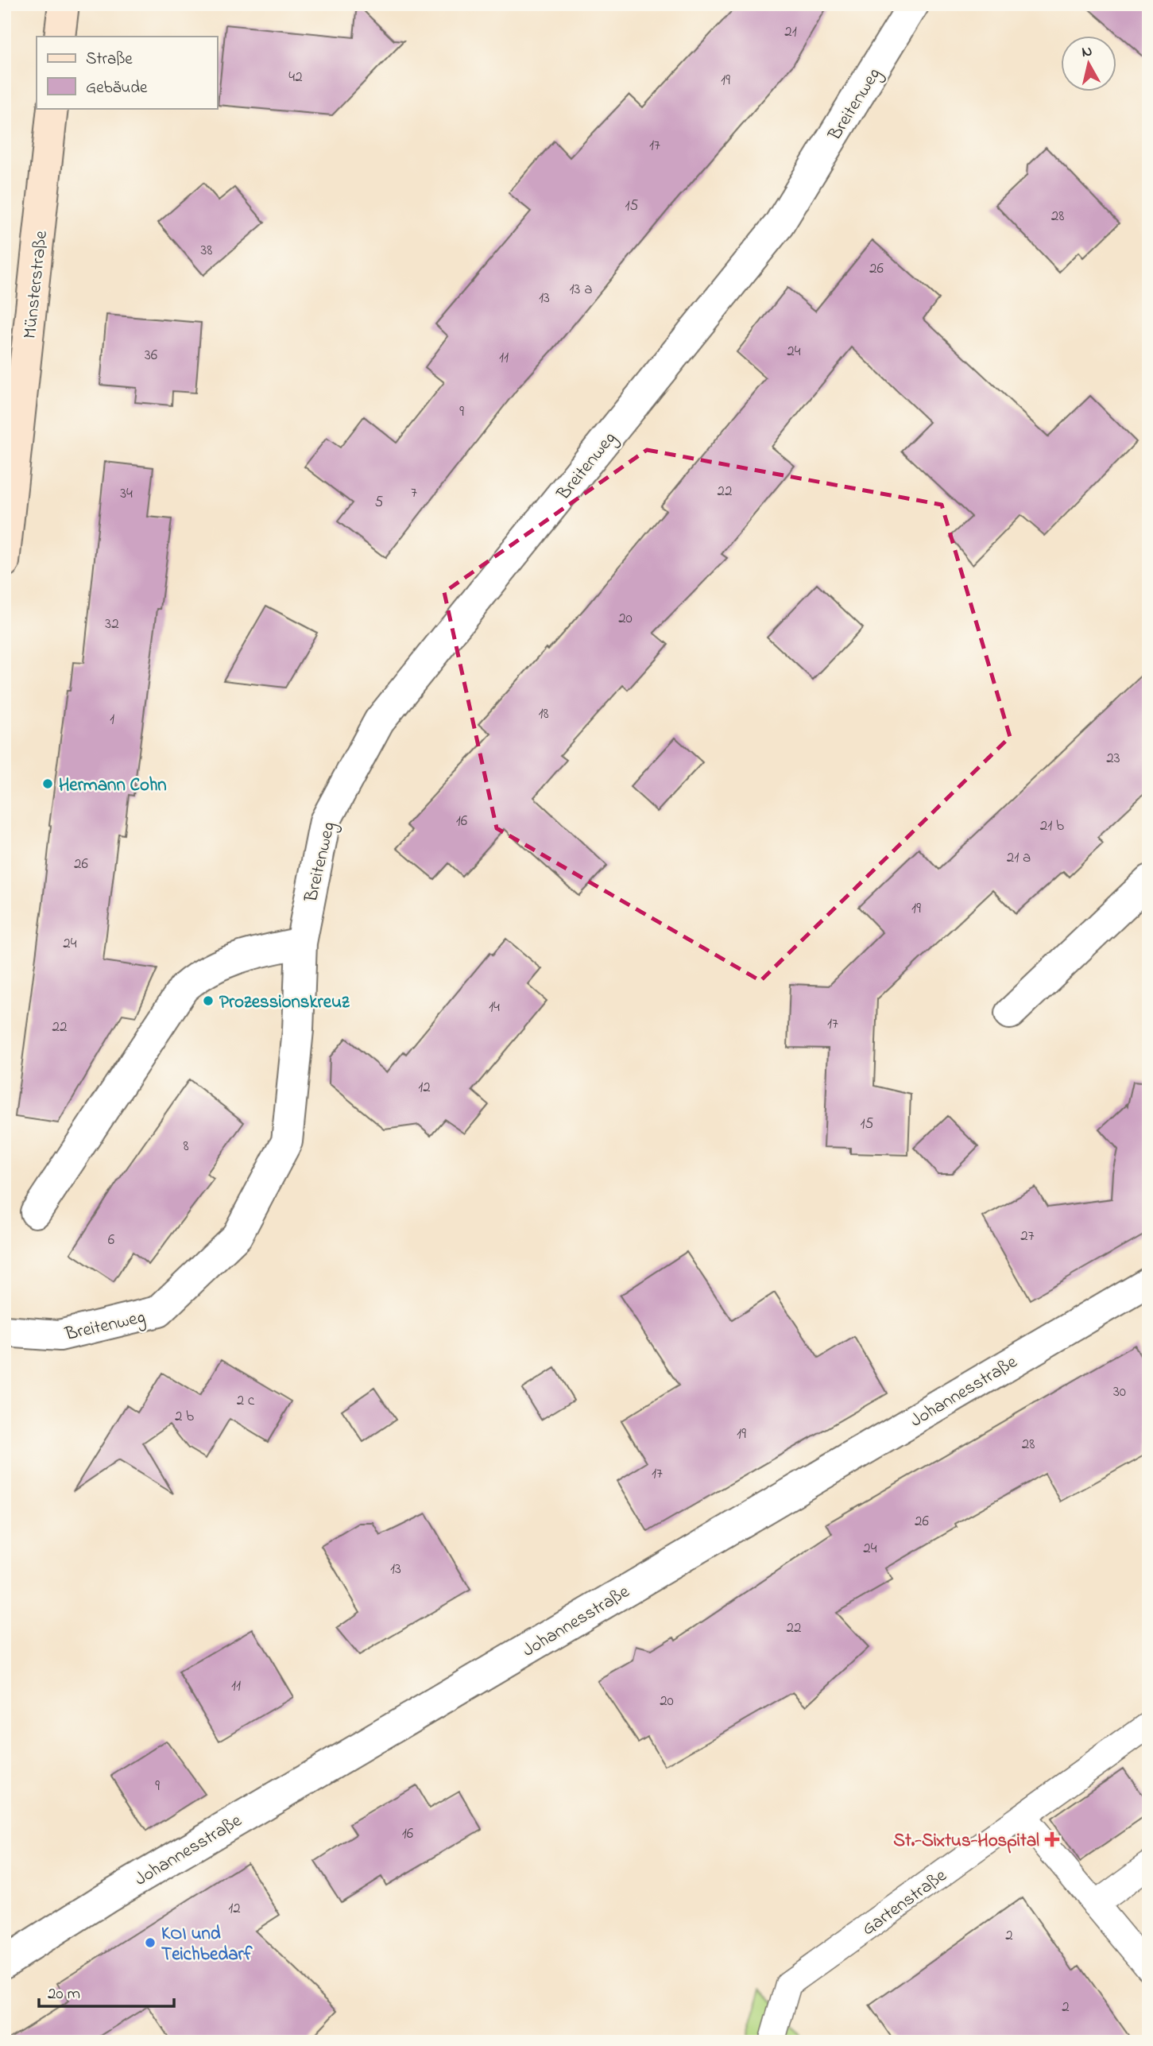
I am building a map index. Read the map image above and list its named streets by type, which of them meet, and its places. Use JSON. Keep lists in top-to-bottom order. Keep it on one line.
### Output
{"streets":{"main road":["Münsterstraße"],"street":["Breitenweg","Johannesstraße"],"lane":["Gartenstraße"]},"places":{"other":["Hermann Cohn","Prozessionskreuz","KOI und Teichbedarf"],"health":["St.-Sixtus-Hospital"]},"house_numbers":["21","42","19","17","15","28","38","26","13 a","13","24","36","11","9","22","7","34","5","20","32","18","1","23","16","21 b","21 a","26","19","24","14","17","22","12","15","8","27","6","30","2 c","2 b","19","28","17","26","24","13","22","11","20","9","16","12","2","2"],"legend":["Straße","Gebäude"],"scale_bar":"20 m","north":"top"}
